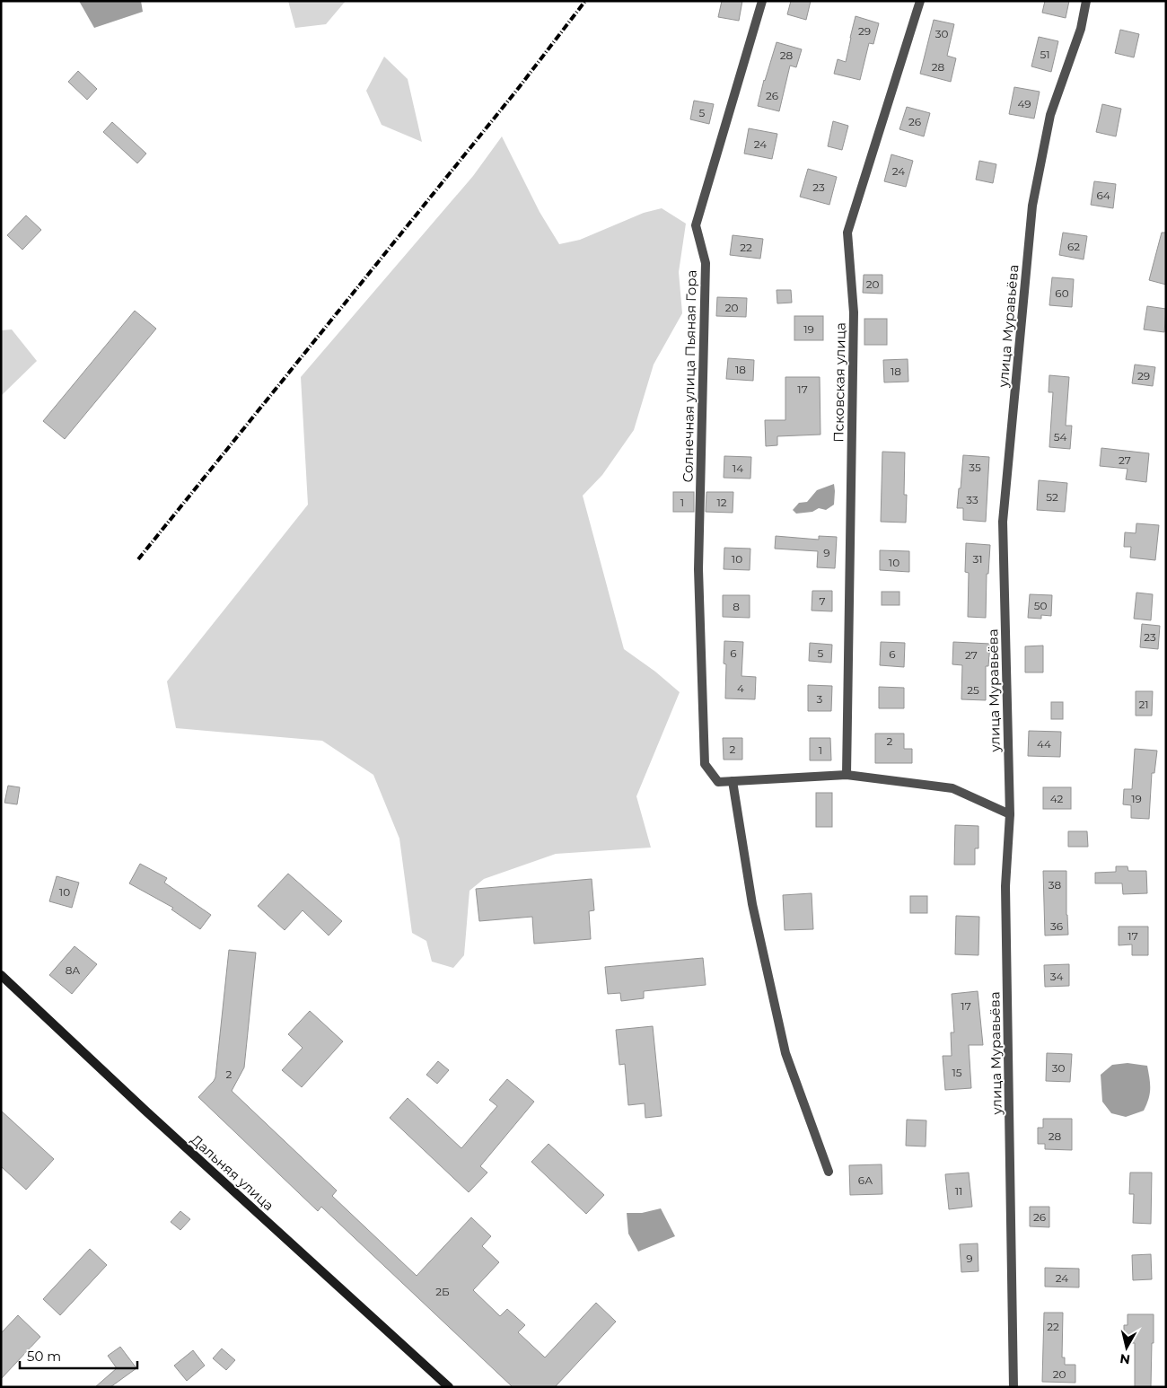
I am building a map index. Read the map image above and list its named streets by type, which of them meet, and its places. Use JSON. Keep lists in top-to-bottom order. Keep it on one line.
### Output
{"streets":{"main road":["Дальняя улица"],"street":["улица Муравьёва","Солнечная улица Пьяная Гора","Псковская улица"]},"house_numbers":["29","30","51","28","28","26","49","5","26","24","24","23","64","62","22","20","60","20","19","18","18","29","17","54","27","35","14","52","33","1","12","9","10","31","10","7","50","8","23","6","5","6","27","4","25","3","21","2","44","2","1","42","19","38","10","36","17","8А","34","17","30","15","2","28","6А","11","26","9","24","2Б","22","20"],"scale_bar":"50 m","north":"bottom"}
